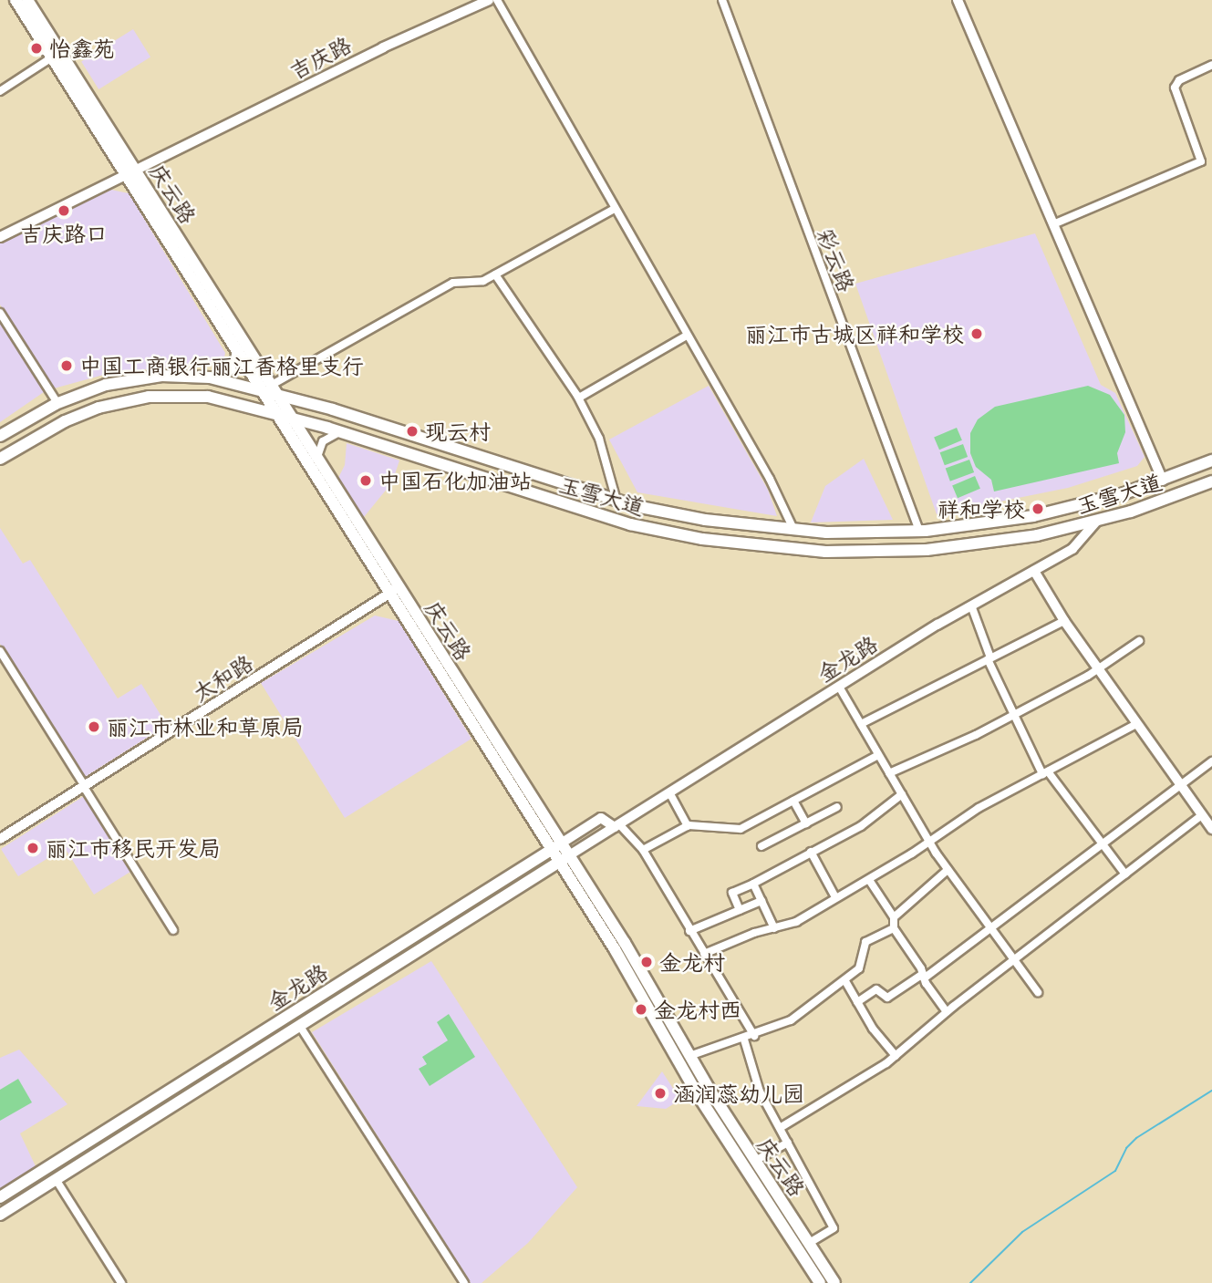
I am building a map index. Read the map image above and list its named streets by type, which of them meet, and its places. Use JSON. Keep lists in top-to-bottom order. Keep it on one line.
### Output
{"streets":{"main road":["庆云路","玉雪大道","金龙路"],"street":["吉庆路","彩云路","太和路"]},"crossings":[["吉庆路","庆云路"],["庆云路","玉雪大道"],["庆云路","金龙路"],["庆云路","太和路"],["彩云路","玉雪大道"],["玉雪大道","金龙路"]],"places":["怡鑫苑","吉庆路口","丽江市古城区祥和学校","中国工商银行丽江香格里支行","现云村","中国石化加油站","祥和学校","丽江市林业和草原局","丽江市移民开发局","金龙村","金龙村西","涵润蕊幼儿园"]}
